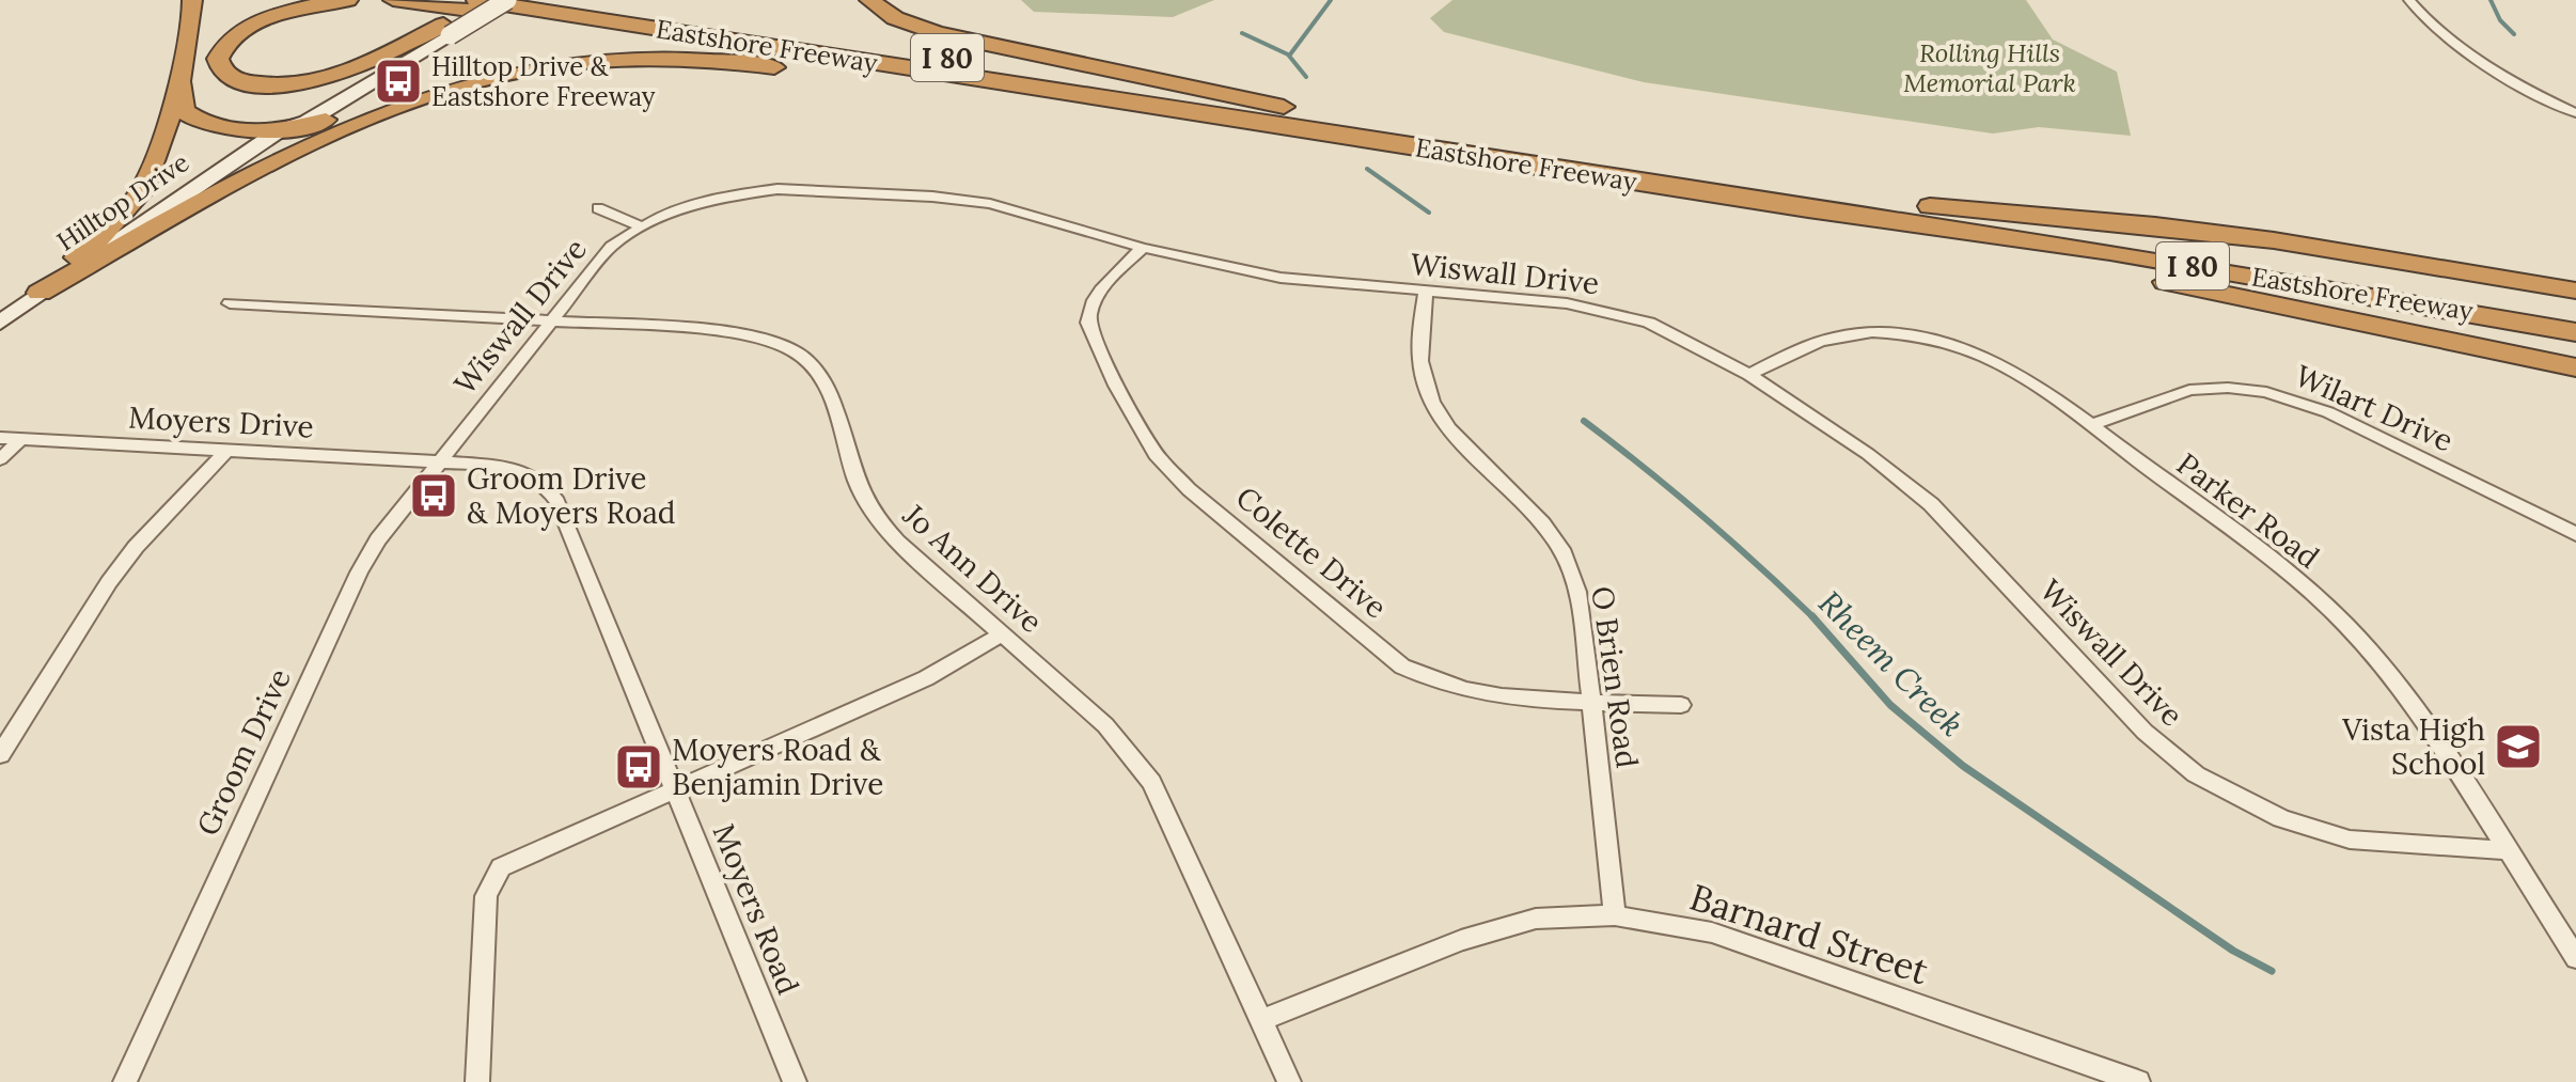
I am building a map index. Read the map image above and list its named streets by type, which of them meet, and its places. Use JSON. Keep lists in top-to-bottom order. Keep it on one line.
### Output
{"streets":{"highway":["Eastshore Freeway","I 80"],"main road":["Hilltop Drive"],"street":["Wiswall Drive","Wilart Drive","Moyers Drive","Parker Road","Colette Drive","Jo Ann Drive","O Brien Road","Groom Drive","Moyers Road","Barnard Street"]},"crossings":[["Wiswall Drive","Moyers Drive"],["Wiswall Drive","Parker Road"],["Wiswall Drive","Colette Drive"],["Wiswall Drive","Jo Ann Drive"],["Wiswall Drive","O Brien Road"],["Wiswall Drive","Groom Drive"],["Wiswall Drive","Moyers Road"],["Wilart Drive","Parker Road"],["Moyers Drive","Groom Drive"],["Moyers Drive","Moyers Road"],["Colette Drive","O Brien Road"],["Jo Ann Drive","Barnard Street"],["O Brien Road","Barnard Street"],["Groom Drive","Moyers Road"]],"water":["Rheem Creek"],"parks":["Rolling Hills Memorial Park"],"places":{"bus stop":["Hilltop Drive & Eastshore Freeway","Groom Drive & Moyers Road","Moyers Road & Benjamin Drive"],"school or university":["Vista High School"]}}
